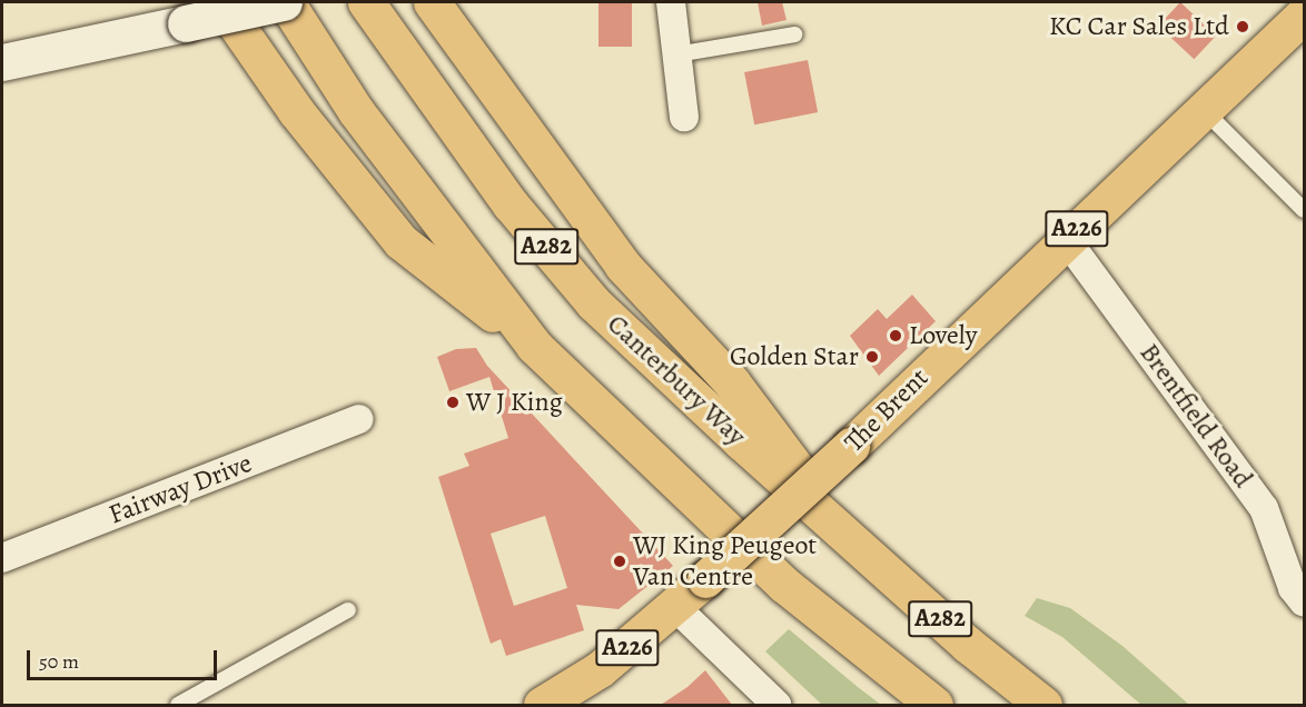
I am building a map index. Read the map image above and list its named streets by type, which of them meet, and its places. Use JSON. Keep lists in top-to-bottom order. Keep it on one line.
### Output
{"streets":{"main road":["A226","A282","Canterbury Way","The Brent"],"street":["Brentfield Road","Fairway Drive"]},"crossings":[["The Brent","Brentfield Road"]],"places":["KC Car Sales Ltd","Lovely","Golden Star","W J King","WJ King Peugeot Van Centre"],"scale_bar":"50 m"}
